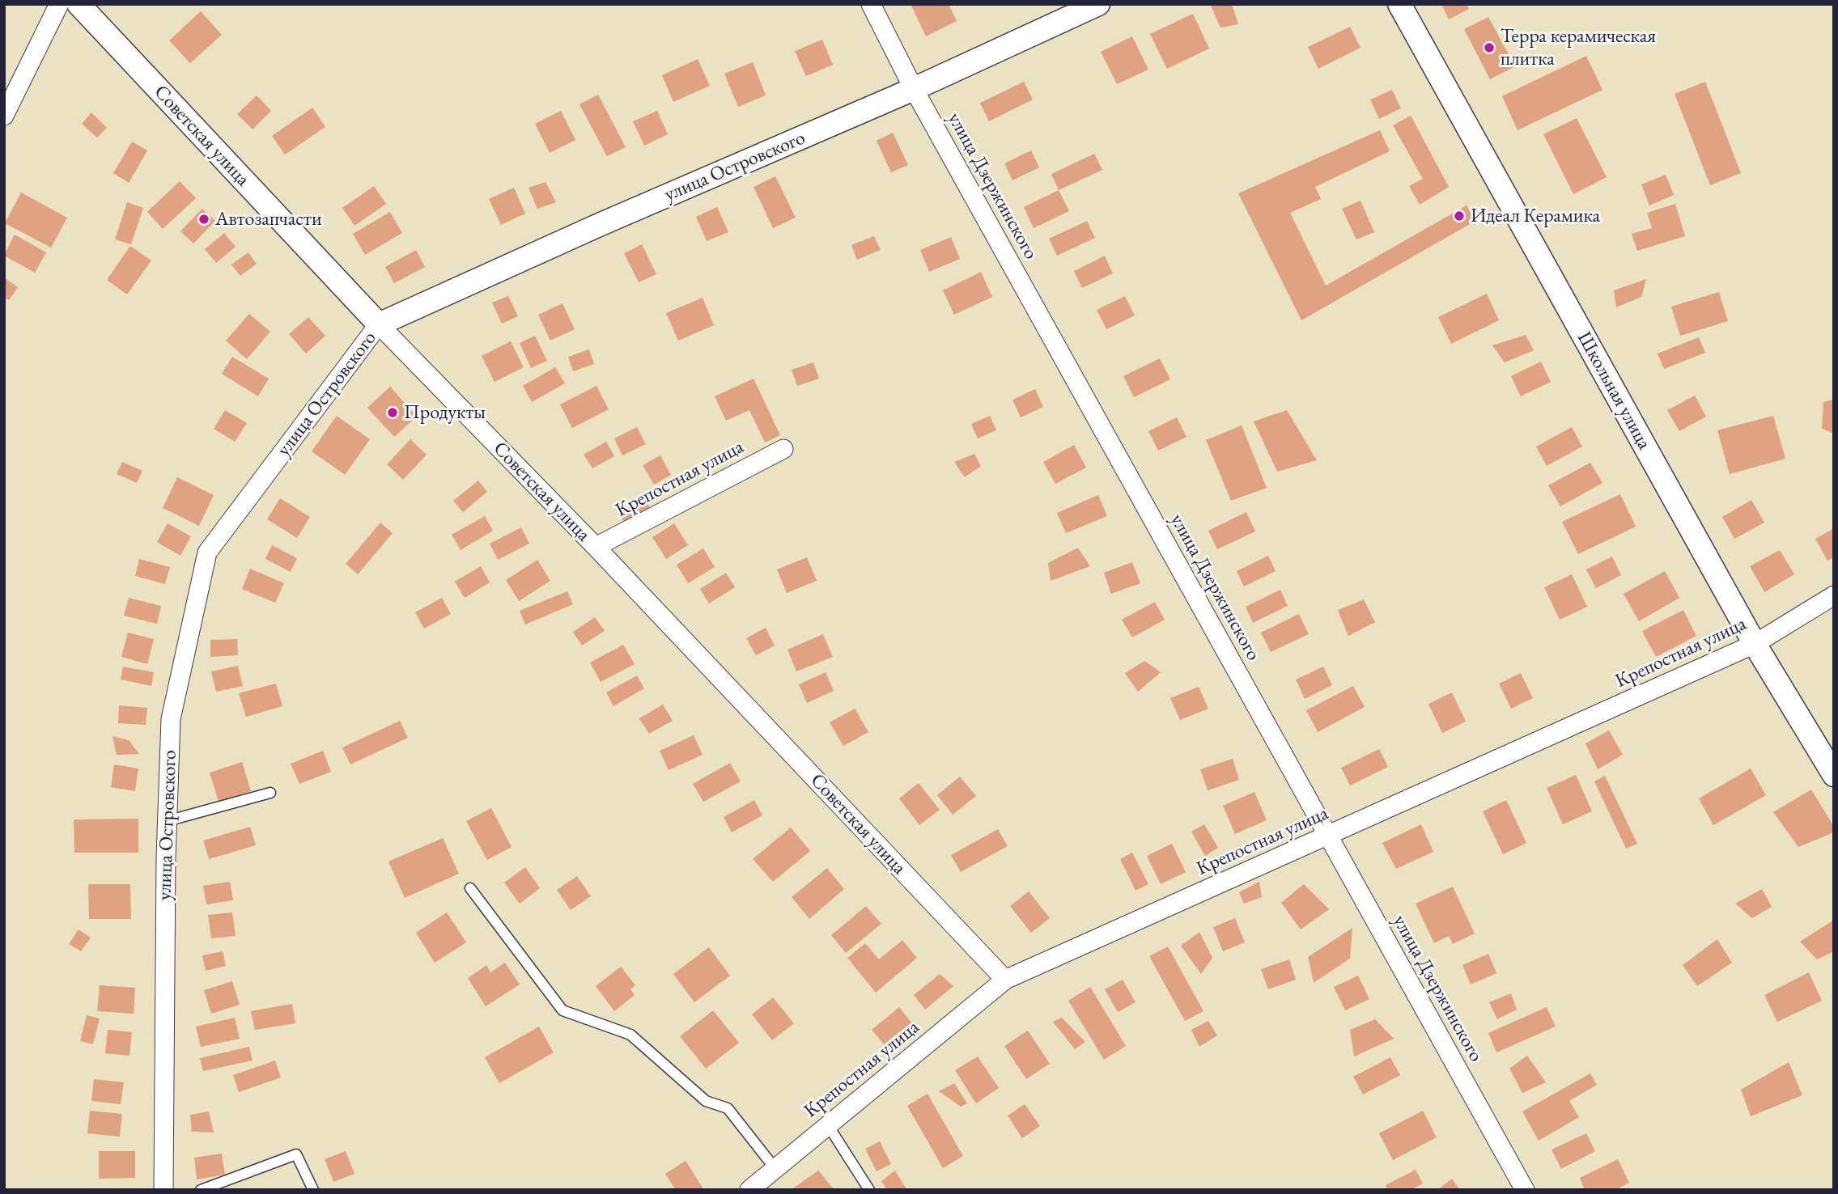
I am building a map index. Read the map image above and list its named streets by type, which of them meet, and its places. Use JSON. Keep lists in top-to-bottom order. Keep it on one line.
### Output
{"streets":{"street":["Советская улица","улица Островского","улица Дзержинского","Школьная улица","Крепостная улица"]},"crossings":[["Советская улица","улица Островского"],["Советская улица","Крепостная улица"],["улица Островского","улица Дзержинского"],["улица Дзержинского","Крепостная улица"],["Школьная улица","Крепостная улица"]],"places":["Терра керамическая плитка","Идеал Керамика","Автозапчасти","Продукты"]}
